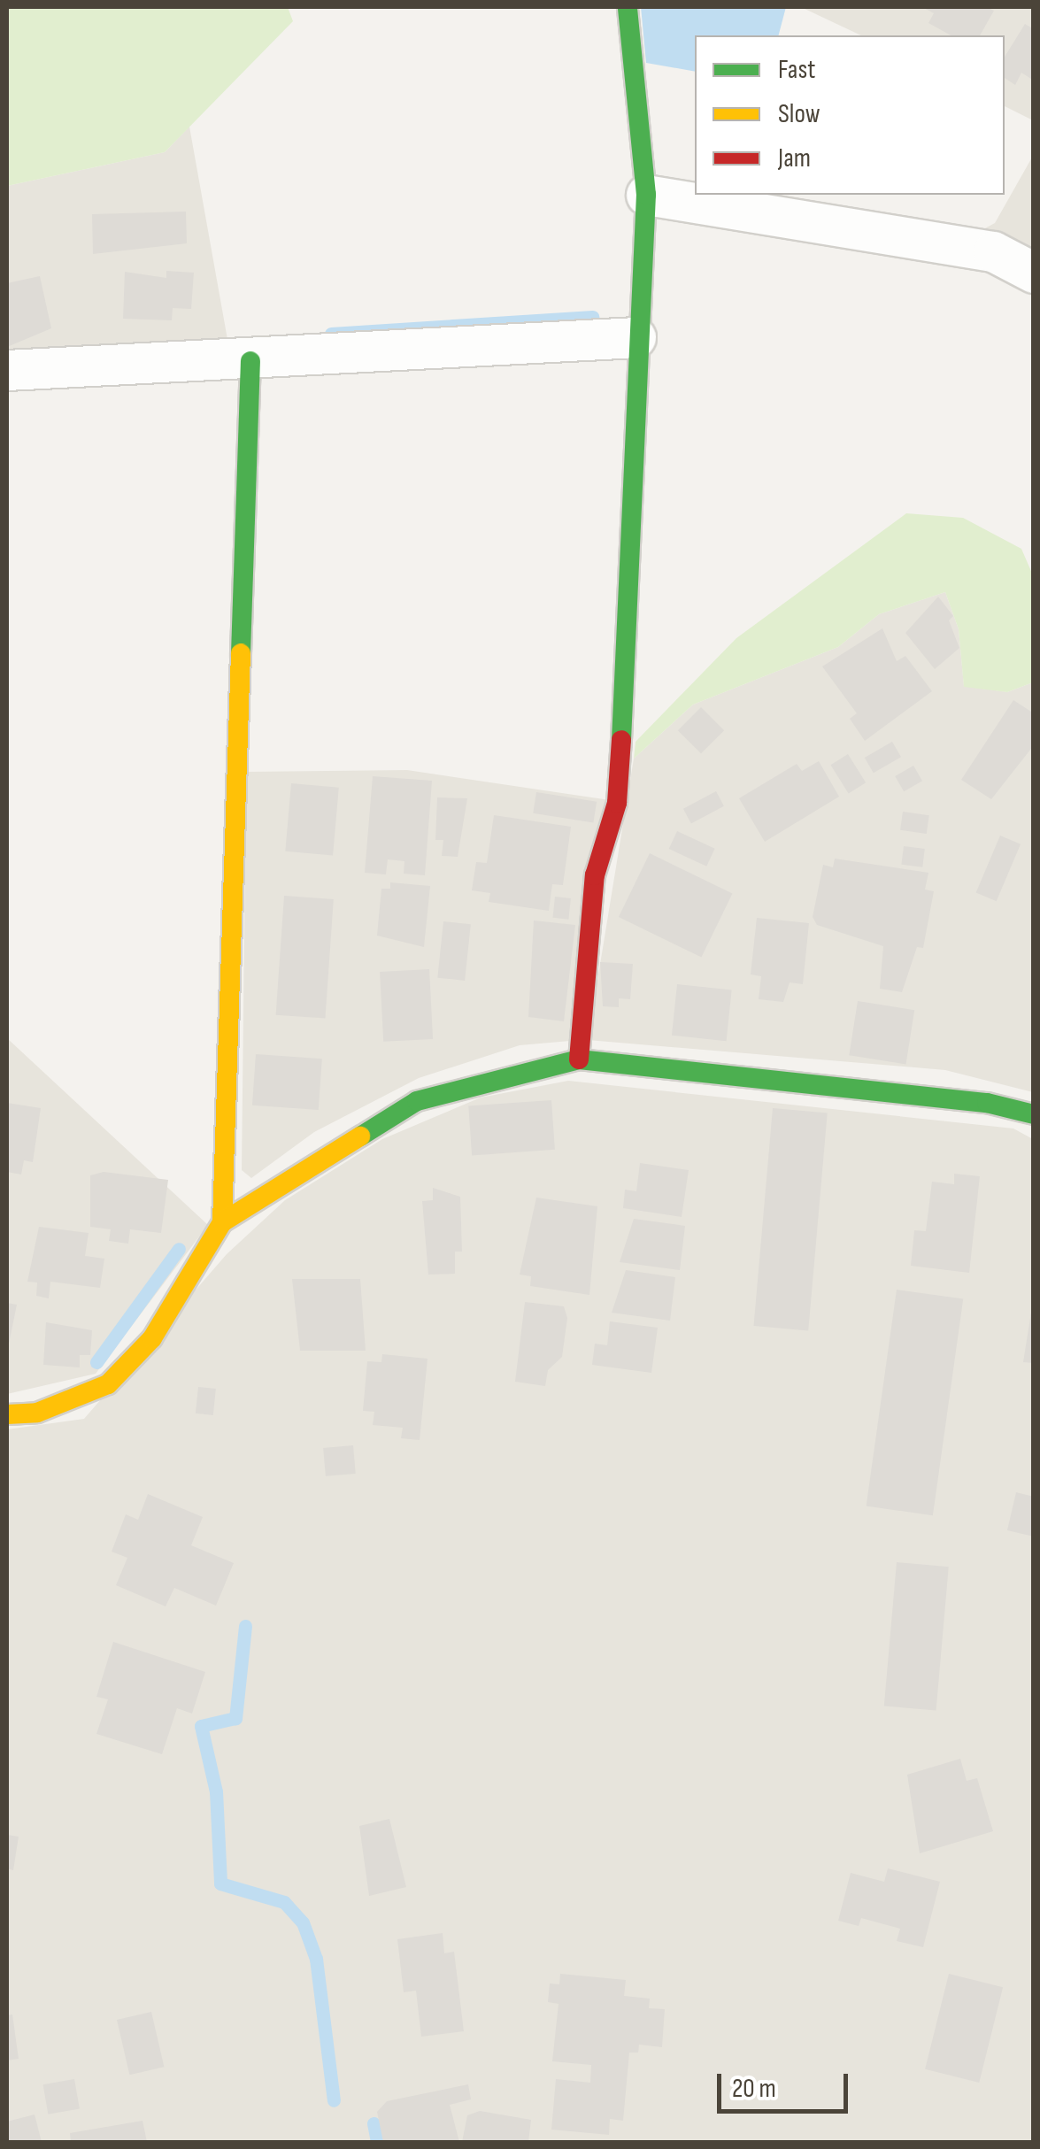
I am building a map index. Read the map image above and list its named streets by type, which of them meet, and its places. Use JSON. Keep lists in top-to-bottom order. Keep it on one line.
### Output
{"legend":["Fast","Slow","Jam"],"scale_bar":"20 m"}
